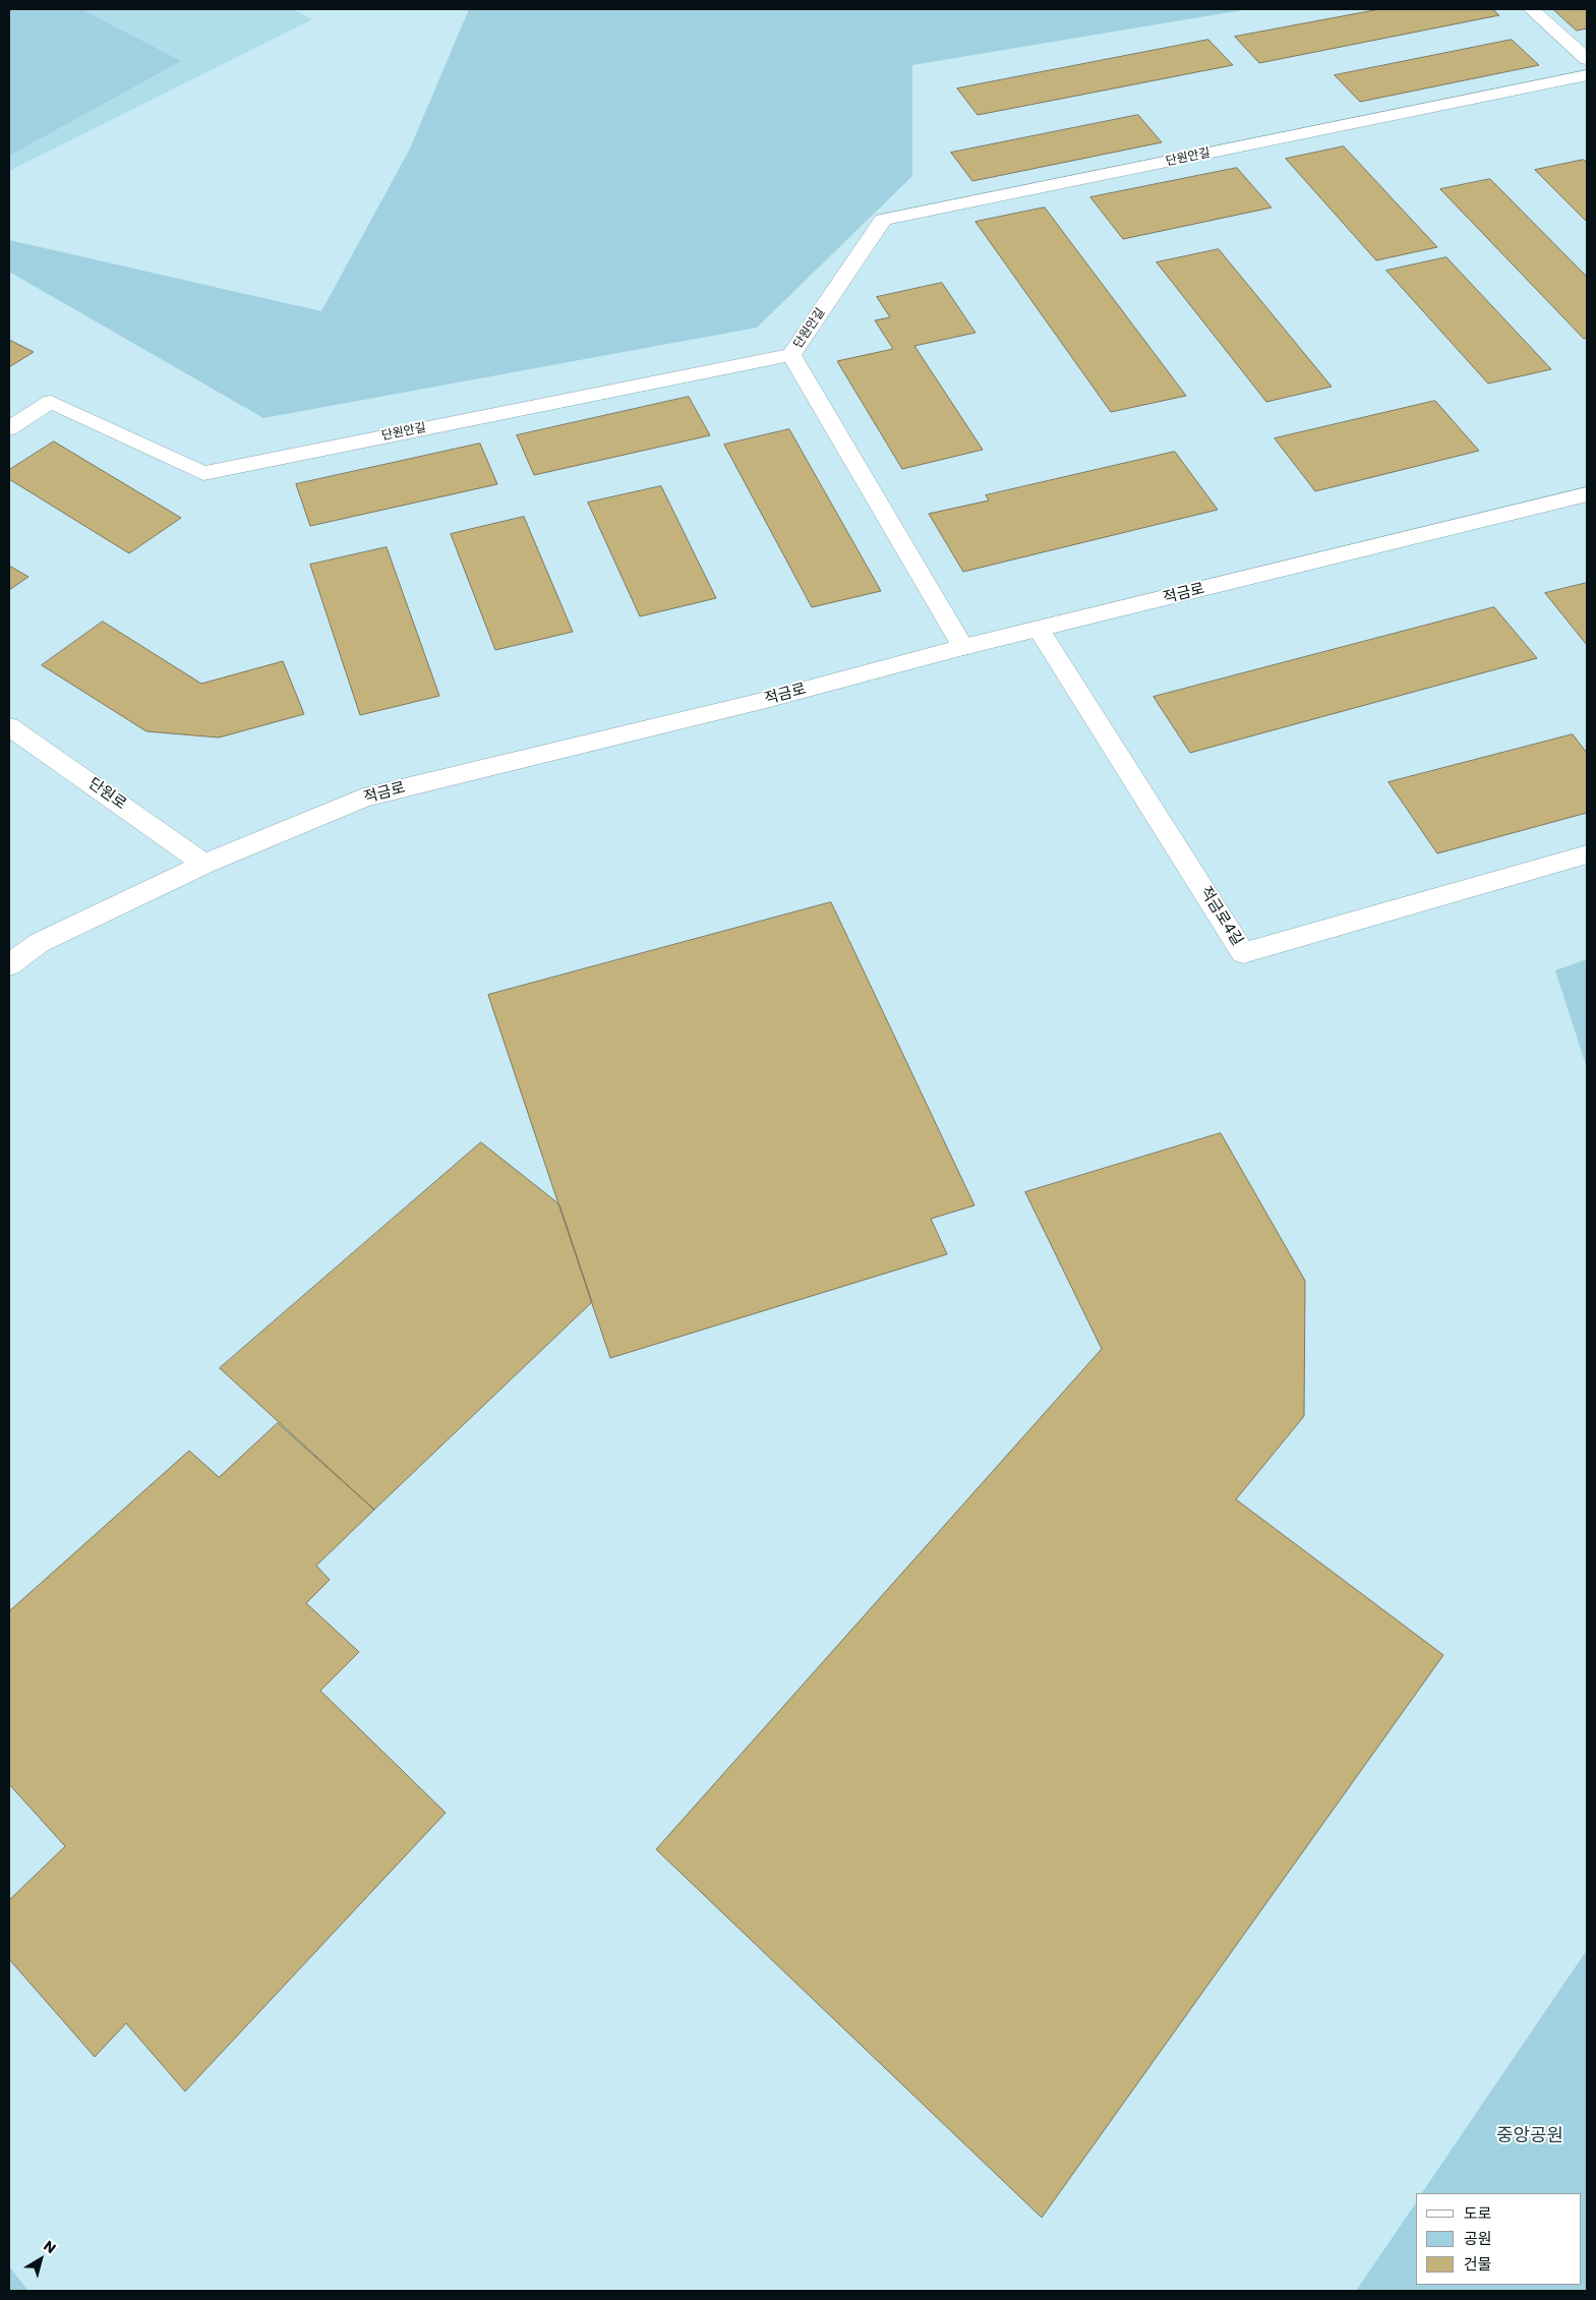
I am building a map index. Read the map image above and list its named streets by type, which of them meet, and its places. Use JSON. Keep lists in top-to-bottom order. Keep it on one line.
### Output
{"streets":{"street":["단원안길","적금로","단원로","적금로4길"]},"crossings":[["적금로","단원로"],["적금로","적금로4길"]],"parks":["중앙공원"],"legend":["도로","공원","건물"],"north":"top right"}
